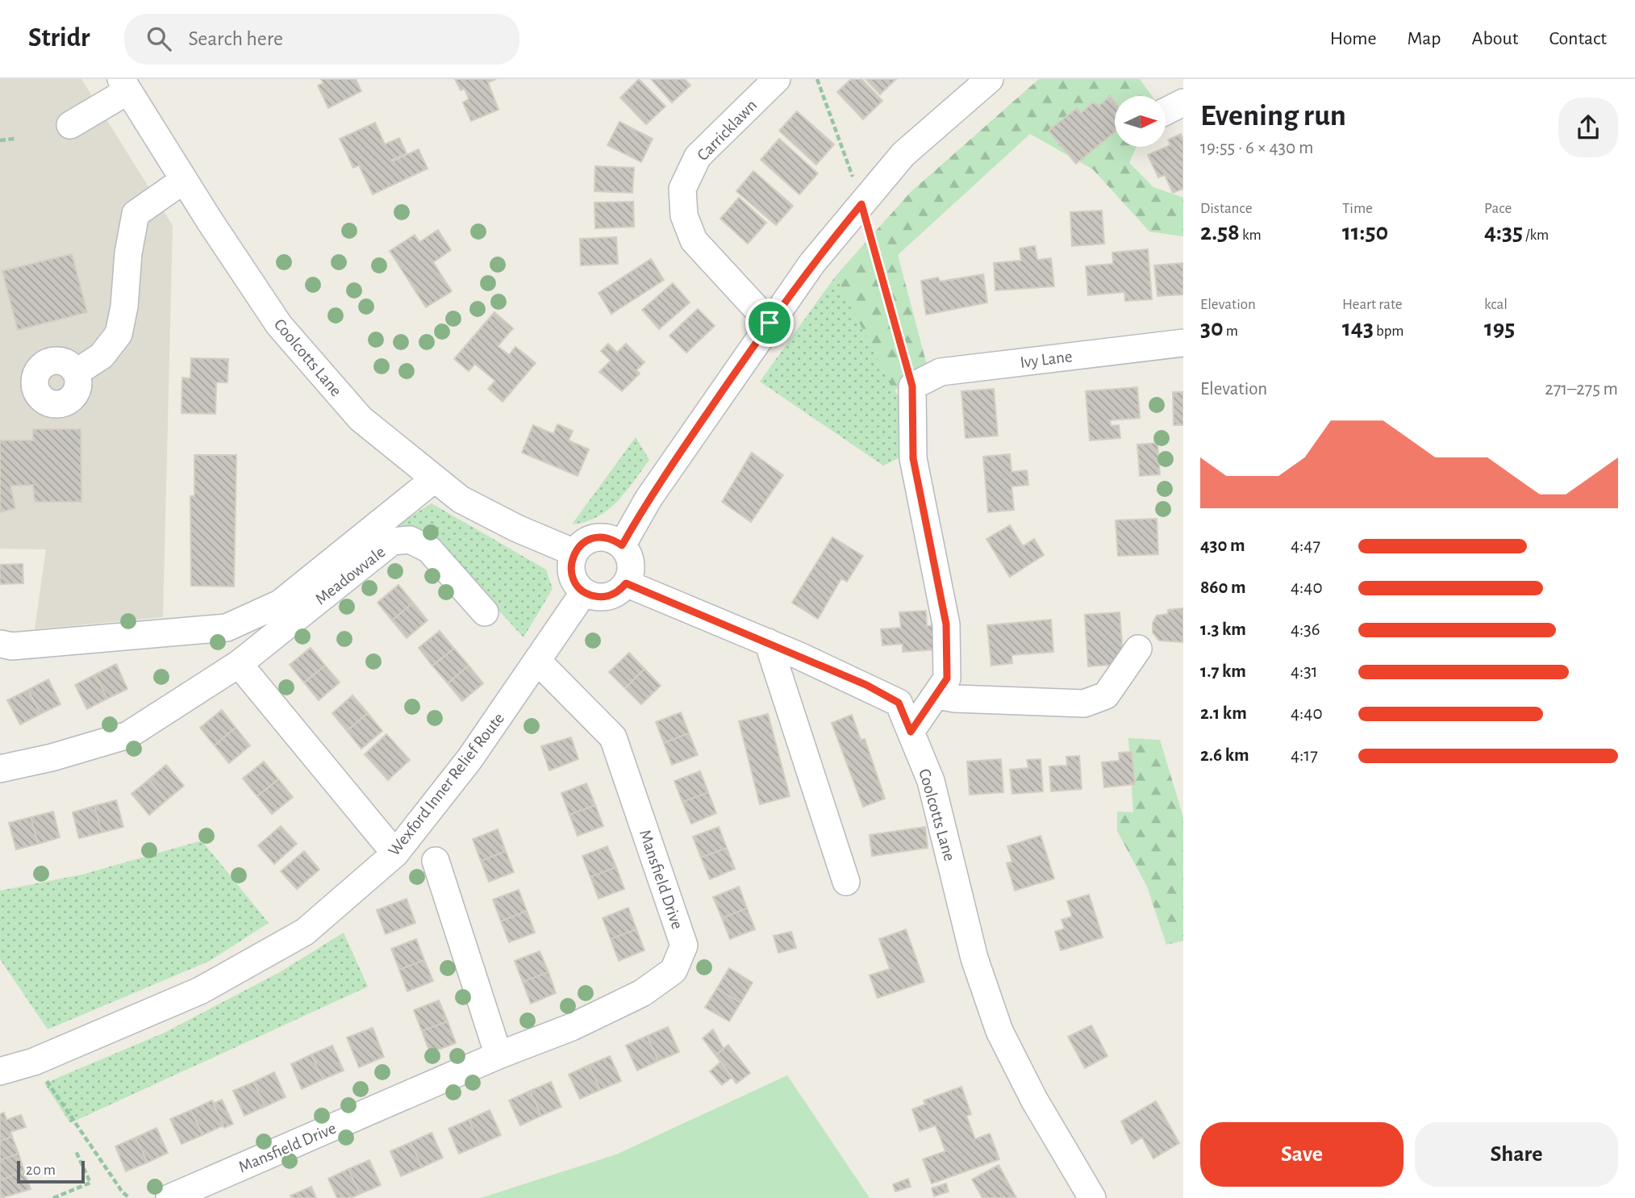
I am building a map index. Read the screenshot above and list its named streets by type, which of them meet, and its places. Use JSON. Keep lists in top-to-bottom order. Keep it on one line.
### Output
{"streets":{"street":["Carricklawn","Coolcotts Lane","Ivy Lane","Meadowvale","Wexford Inner Relief Route","Mansfield Drive"]},"crossings":[["Coolcotts Lane","Wexford Inner Relief Route"],["Wexford Inner Relief Route","Mansfield Drive"]],"scale_bar":"20 m","north":"right","page":{"header":"Stridr","search":"Search here","nav":["Home","Map","About","Contact"],"heading":["Evening run","19:55 · 6 × 430 m"],"stats":[["Distance","2.58 km"],["Time","11:50"],["Pace","4:35 /km"],["Elevation","30 m"],["Heart rate","143 bpm"],["kcal","195"]],"chart":["Elevation","271–275 m"],"list":[{"name":"430 m","note":"4:47"},{"name":"860 m","note":"4:40"},{"name":"1.3 km","note":"4:36"},{"name":"1.7 km","note":"4:31"},{"name":"2.1 km","note":"4:40"},{"name":"2.6 km","note":"4:17"}],"buttons":["Save","Share"],"scale":"20 m"}}
